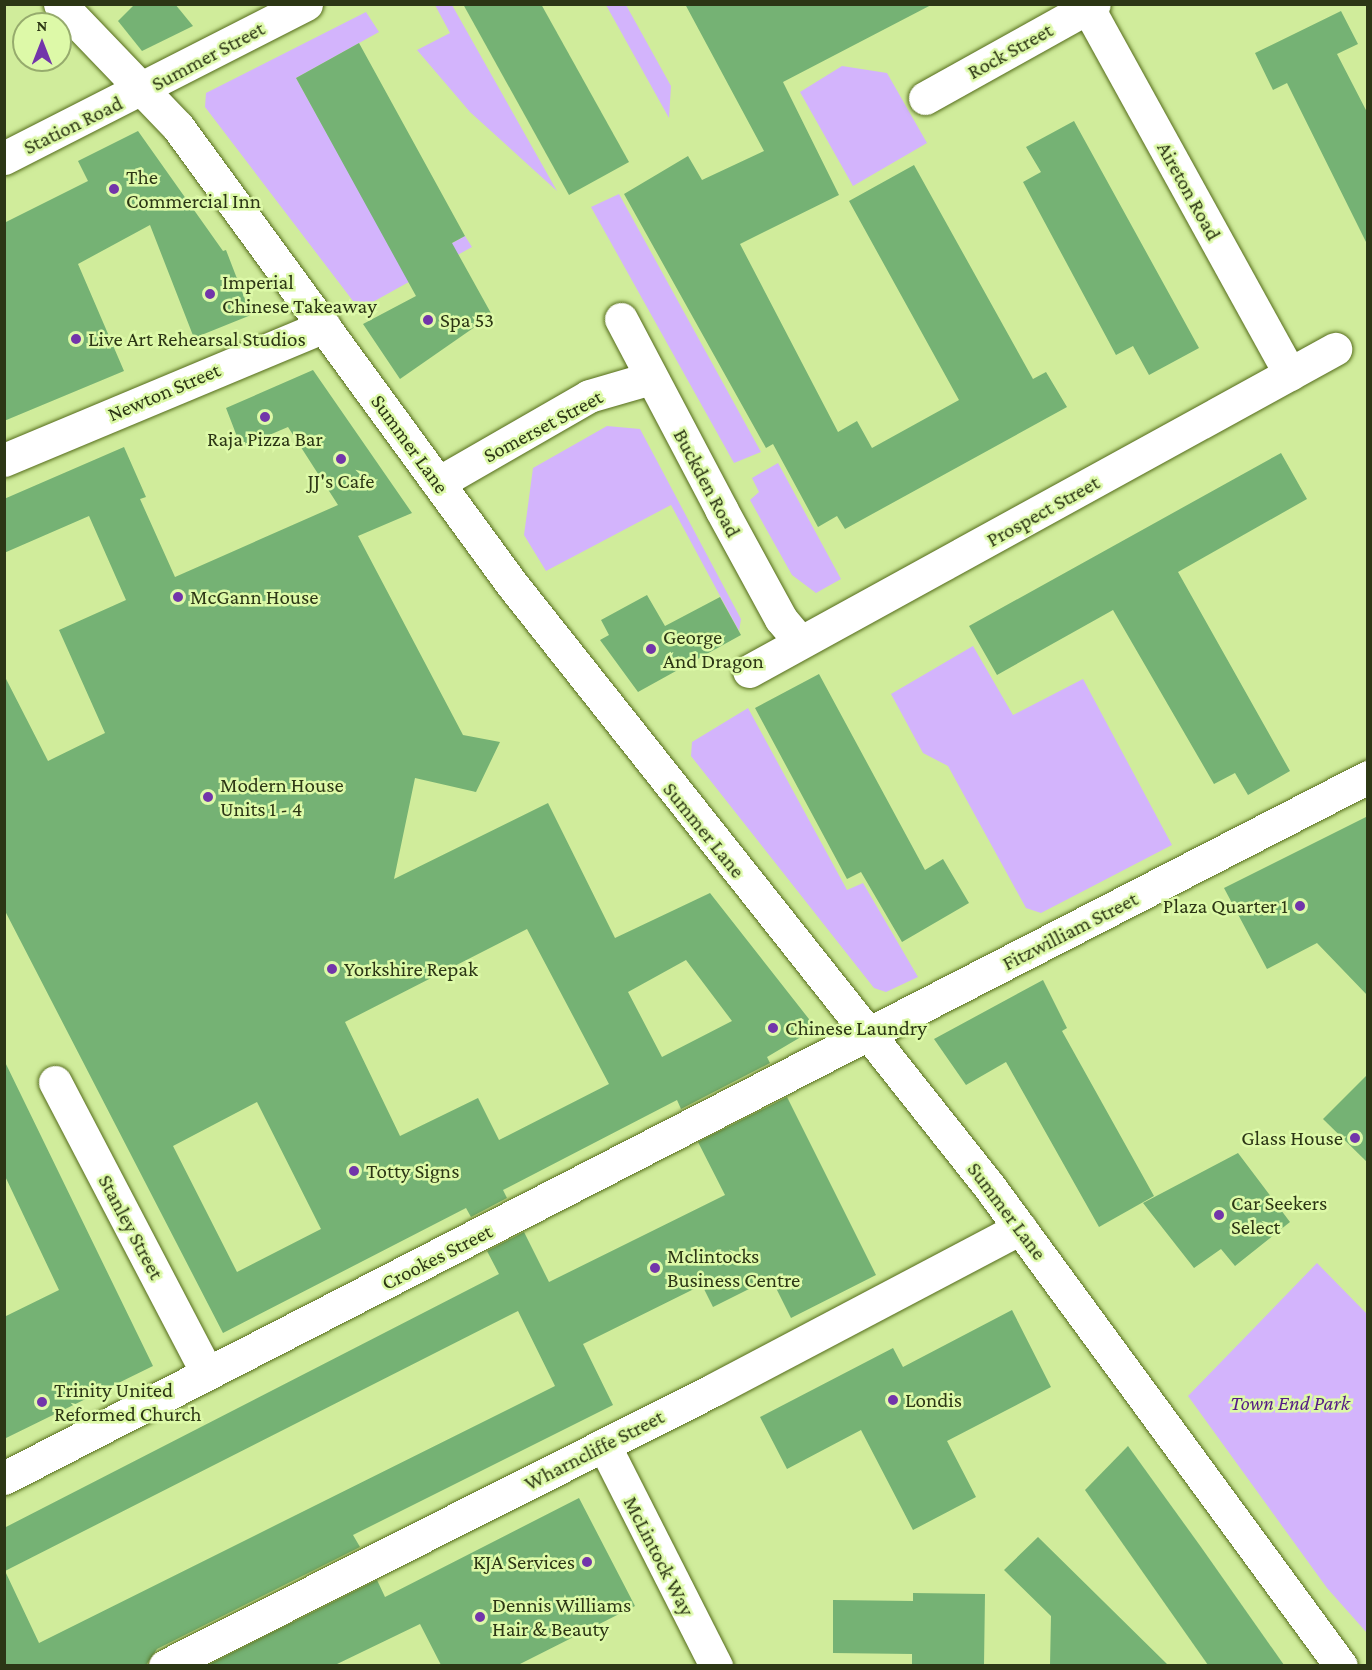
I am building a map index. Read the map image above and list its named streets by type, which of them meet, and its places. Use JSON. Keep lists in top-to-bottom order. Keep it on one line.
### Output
{"streets":{"street":["Rock Street","Summer Street","Station Road","Aireton Road","Newton Street","Somerset Street","Summer Lane","Buckden Road","Prospect Street","Fitzwilliam Street","Stanley Street","Crookes Street","Wharncliffe Street","McLintock Way"]},"crossings":[["Rock Street","Aireton Road"],["Summer Street","Station Road"],["Summer Street","Summer Lane"],["Station Road","Summer Lane"],["Aireton Road","Prospect Street"],["Newton Street","Summer Lane"],["Somerset Street","Summer Lane"],["Somerset Street","Buckden Road"],["Summer Lane","Fitzwilliam Street"],["Summer Lane","Crookes Street"],["Summer Lane","Wharncliffe Street"],["Buckden Road","Prospect Street"],["Fitzwilliam Street","Crookes Street"],["Stanley Street","Crookes Street"],["Wharncliffe Street","McLintock Way"]],"parks":["Town End Park"],"places":["The Commercial Inn","Imperial Chinese Takeaway","Spa 53","Live Art Rehearsal Studios","Raja Pizza Bar","JJ's Cafe","McGann House","George And Dragon","Modern House Units 1 - 4","Plaza Quarter 1","Yorkshire Repak","Chinese Laundry","Glass House","Totty Signs","Car Seekers Select","Mclintocks Business Centre","Londis","Trinity United Reformed Church","KJA Services","Dennis Williams Hair & Beauty"],"north":"top"}
